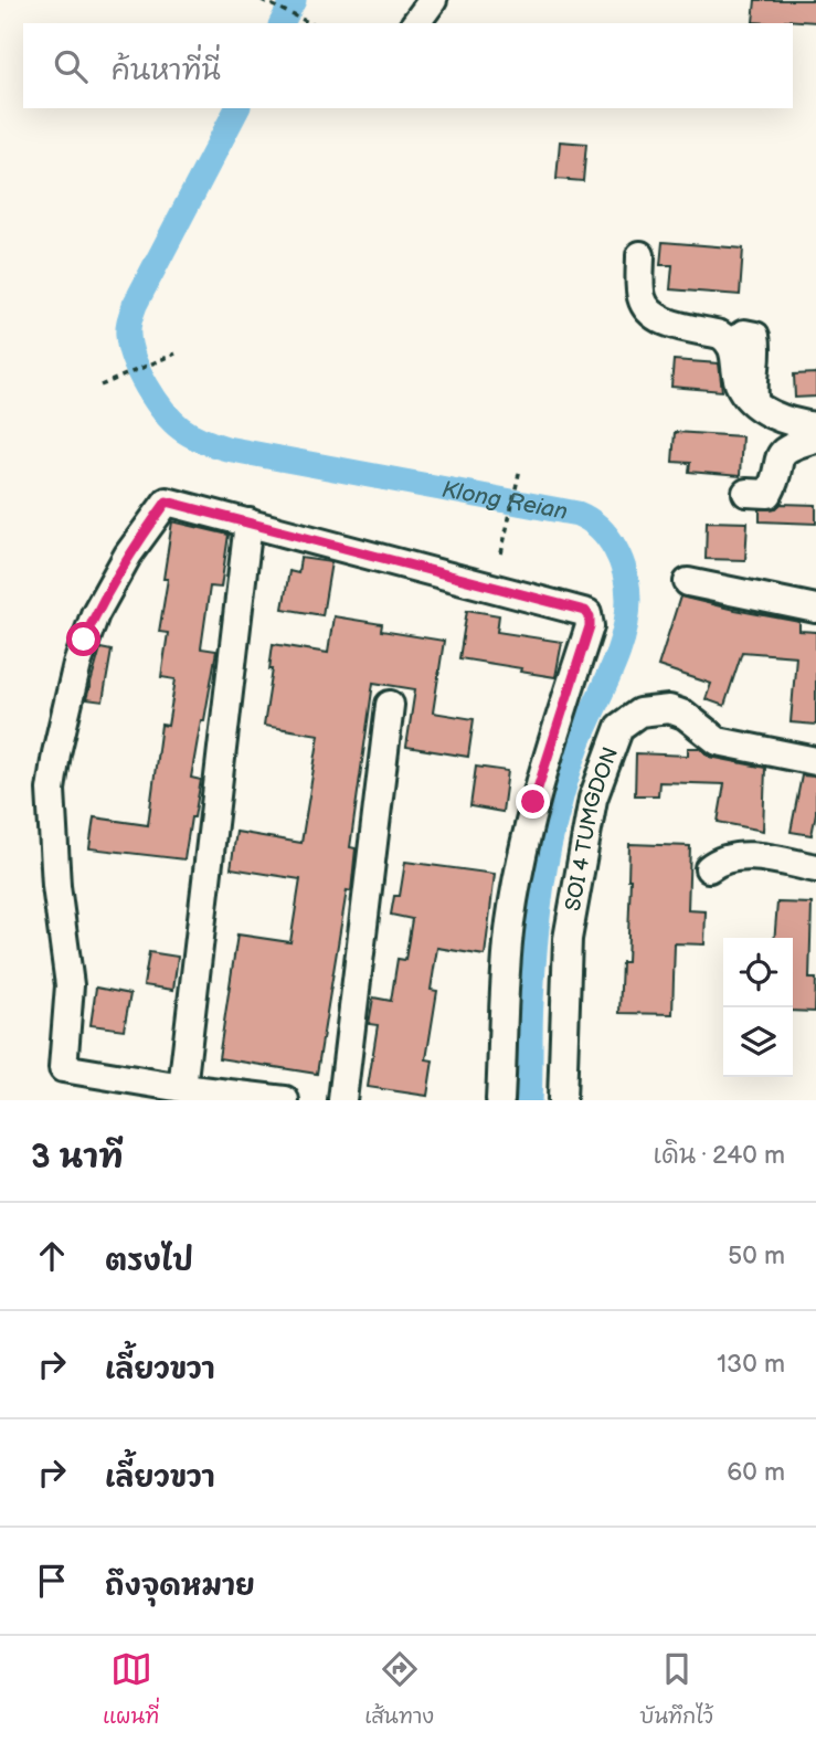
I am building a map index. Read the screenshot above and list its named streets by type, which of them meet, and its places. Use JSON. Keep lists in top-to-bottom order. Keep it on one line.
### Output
{"streets":{"street":["SOI 4 TUMGDON"]},"water":["Klong Reian"],"page":{"search":"ค้นหาที่นี่","heading":["3 นาที","เดิน · 240 m"],"list":[["ตรงไป","50 m"],["เลี้ยวขวา","130 m"],["เลี้ยวขวา","60 m"],"ถึงจุดหมาย"],"nav":["แผนที่","เส้นทาง","บันทึกไว้"]}}
